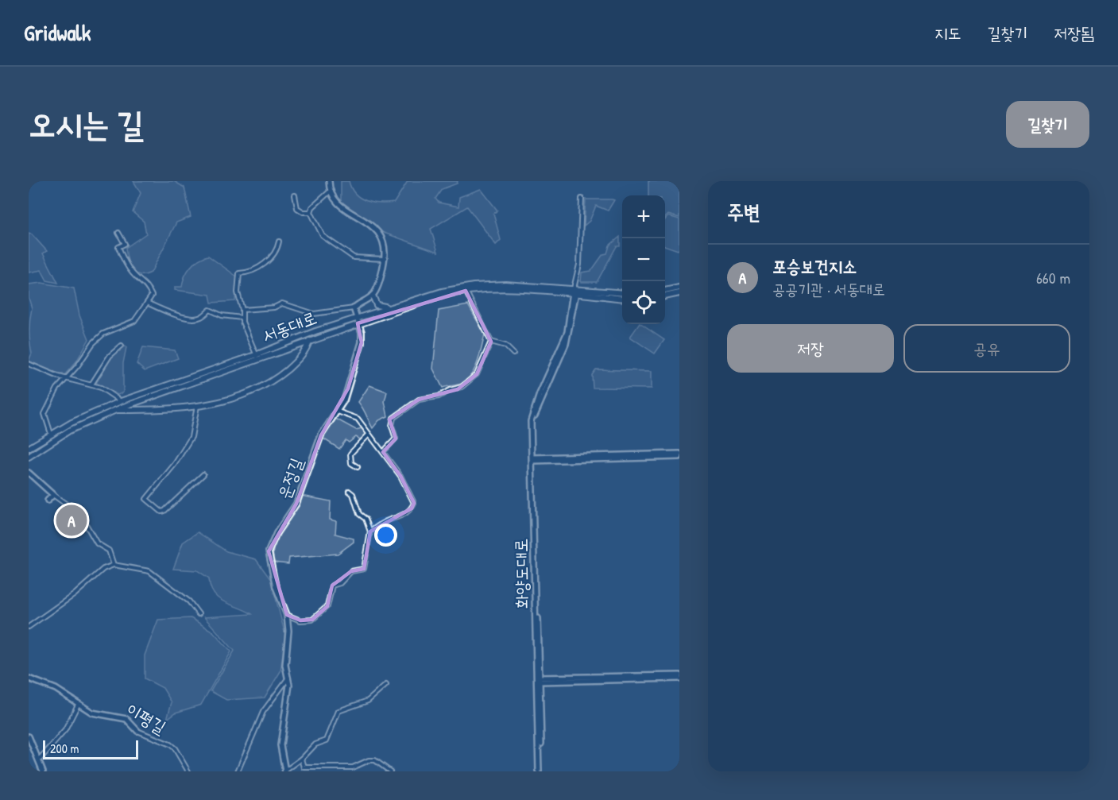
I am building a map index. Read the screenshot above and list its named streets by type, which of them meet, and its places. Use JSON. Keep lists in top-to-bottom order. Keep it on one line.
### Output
{"streets":{"main road":["서동대로"],"street":["운정길","화양도대로","이평길"]},"crossings":[["서동대로","운정길"],["서동대로","화양도대로"]],"scale_bar":"200 m","page":{"header":"Gridwalk","nav":["지도","길찾기","저장됨"],"title":"오시는 길","buttons":["길찾기",["저장","공유"]],"heading":"주변","map_buttons":["+","−"],"list":[{"mark":"A","name":"포승보건지소","note":"공공기관 · 서동대로","value":"660 m"}],"pins":"A","scale":"200 m"}}
